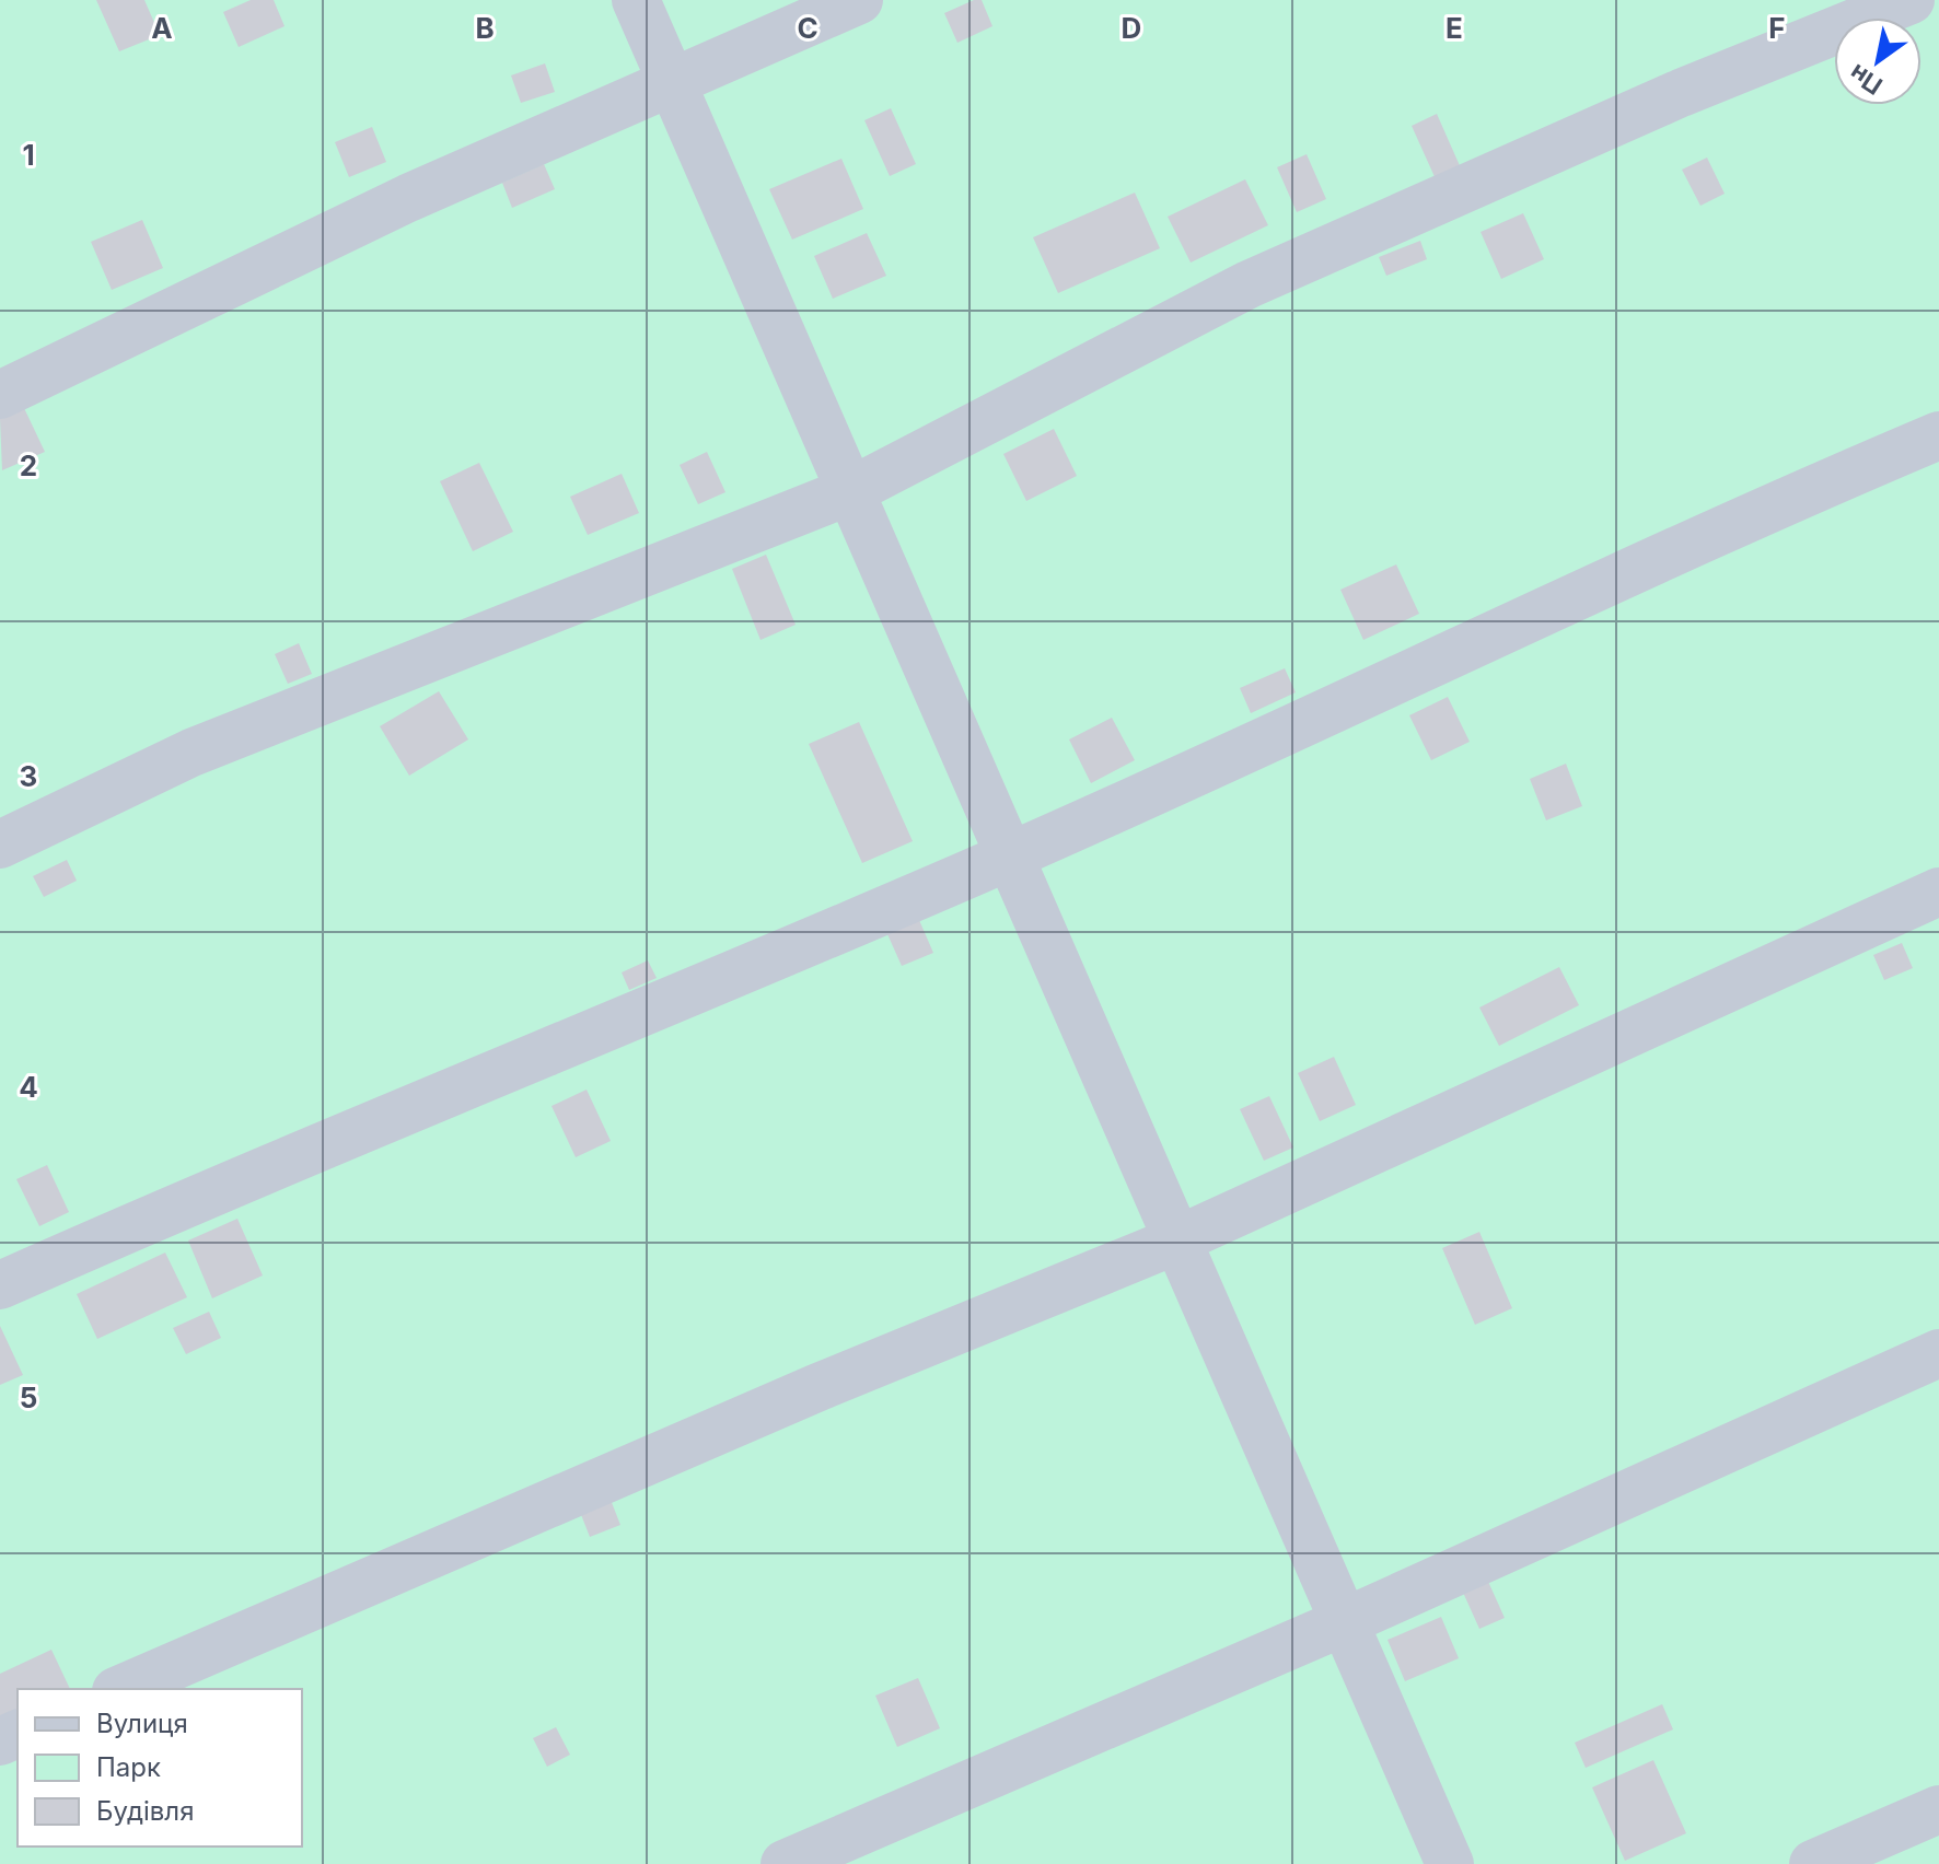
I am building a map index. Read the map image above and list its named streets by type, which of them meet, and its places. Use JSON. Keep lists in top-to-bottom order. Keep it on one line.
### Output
{"legend":["Вулиця","Парк","Будівля"],"north":"bottom left","grid":{"columns":["A","B","C","D","E","F"],"rows":["1","2","3","4","5"]}}
